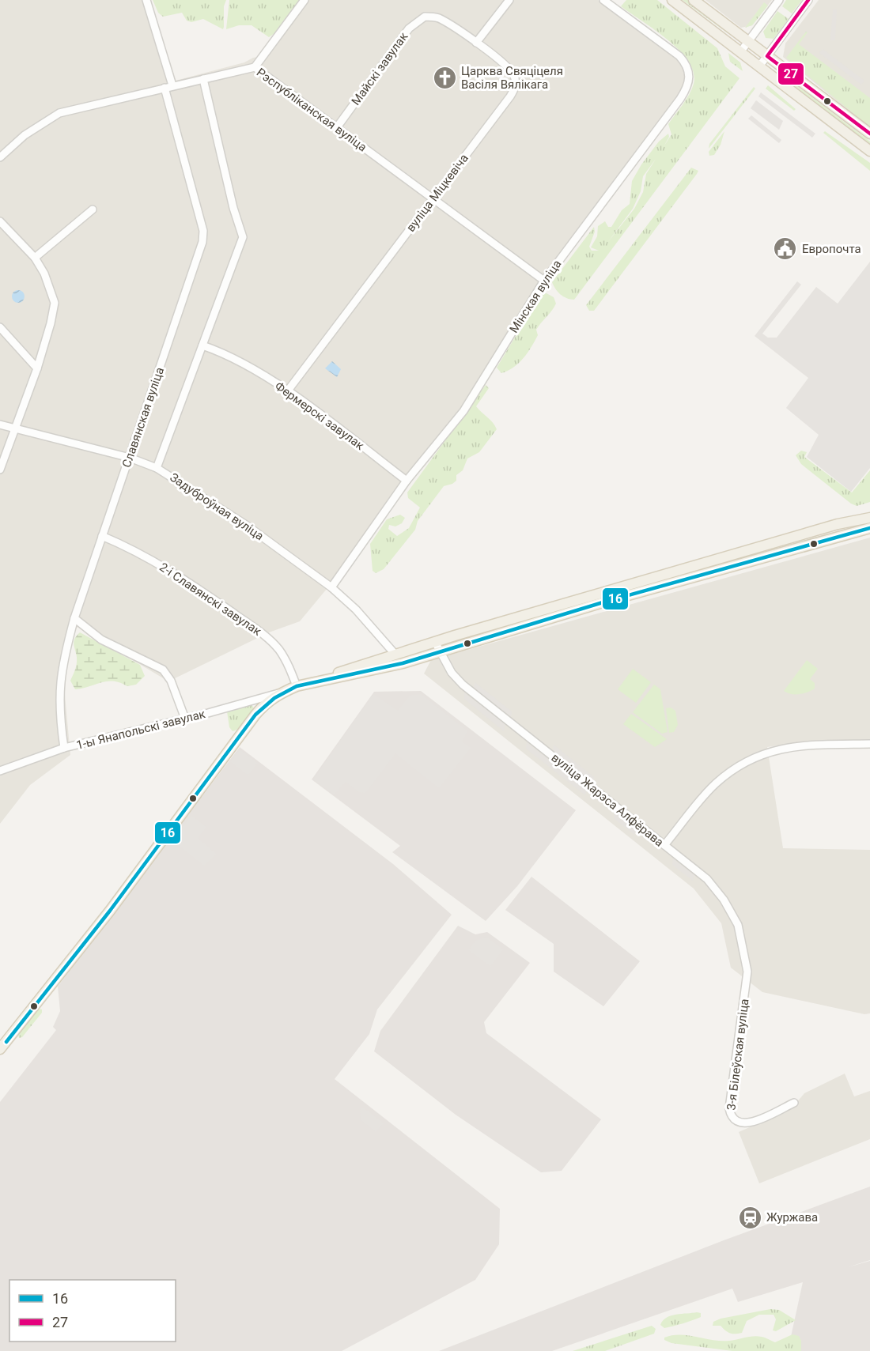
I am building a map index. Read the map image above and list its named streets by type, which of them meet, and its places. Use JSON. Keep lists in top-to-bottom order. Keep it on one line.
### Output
{"streets":{"street":["Майскі завулак","Рэспубліканская вуліца","вуліца Міцкевіча","Мінская вуліца","Фермерскі завулак","Славянская вуліца","Задуброўная вуліца","2-і Славянскі завулак","1-ы Янапольскі завулак","вуліца Жарэса Алфёрава","3-я Білеўская вуліца"]},"crossings":[["Майскі завулак","Рэспубліканская вуліца"],["Майскі завулак","вуліца Міцкевіча"],["Рэспубліканская вуліца","вуліца Міцкевіча"],["Рэспубліканская вуліца","Мінская вуліца"],["Рэспубліканская вуліца","Славянская вуліца"],["вуліца Міцкевіча","Фермерскі завулак"],["Мінская вуліца","Фермерскі завулак"],["Мінская вуліца","Задуброўная вуліца"],["Славянская вуліца","Задуброўная вуліца"],["Славянская вуліца","2-і Славянскі завулак"],["Славянская вуліца","1-ы Янапольскі завулак"],["вуліца Жарэса Алфёрава","3-я Білеўская вуліца"]],"places":{"church":["Царква Свяціцеля Васіля Вялікага"],"public building":["Европочта"],"station":["Журжава"]},"lines":["transit line 27","transit line 16"],"legend":["16","27"]}
